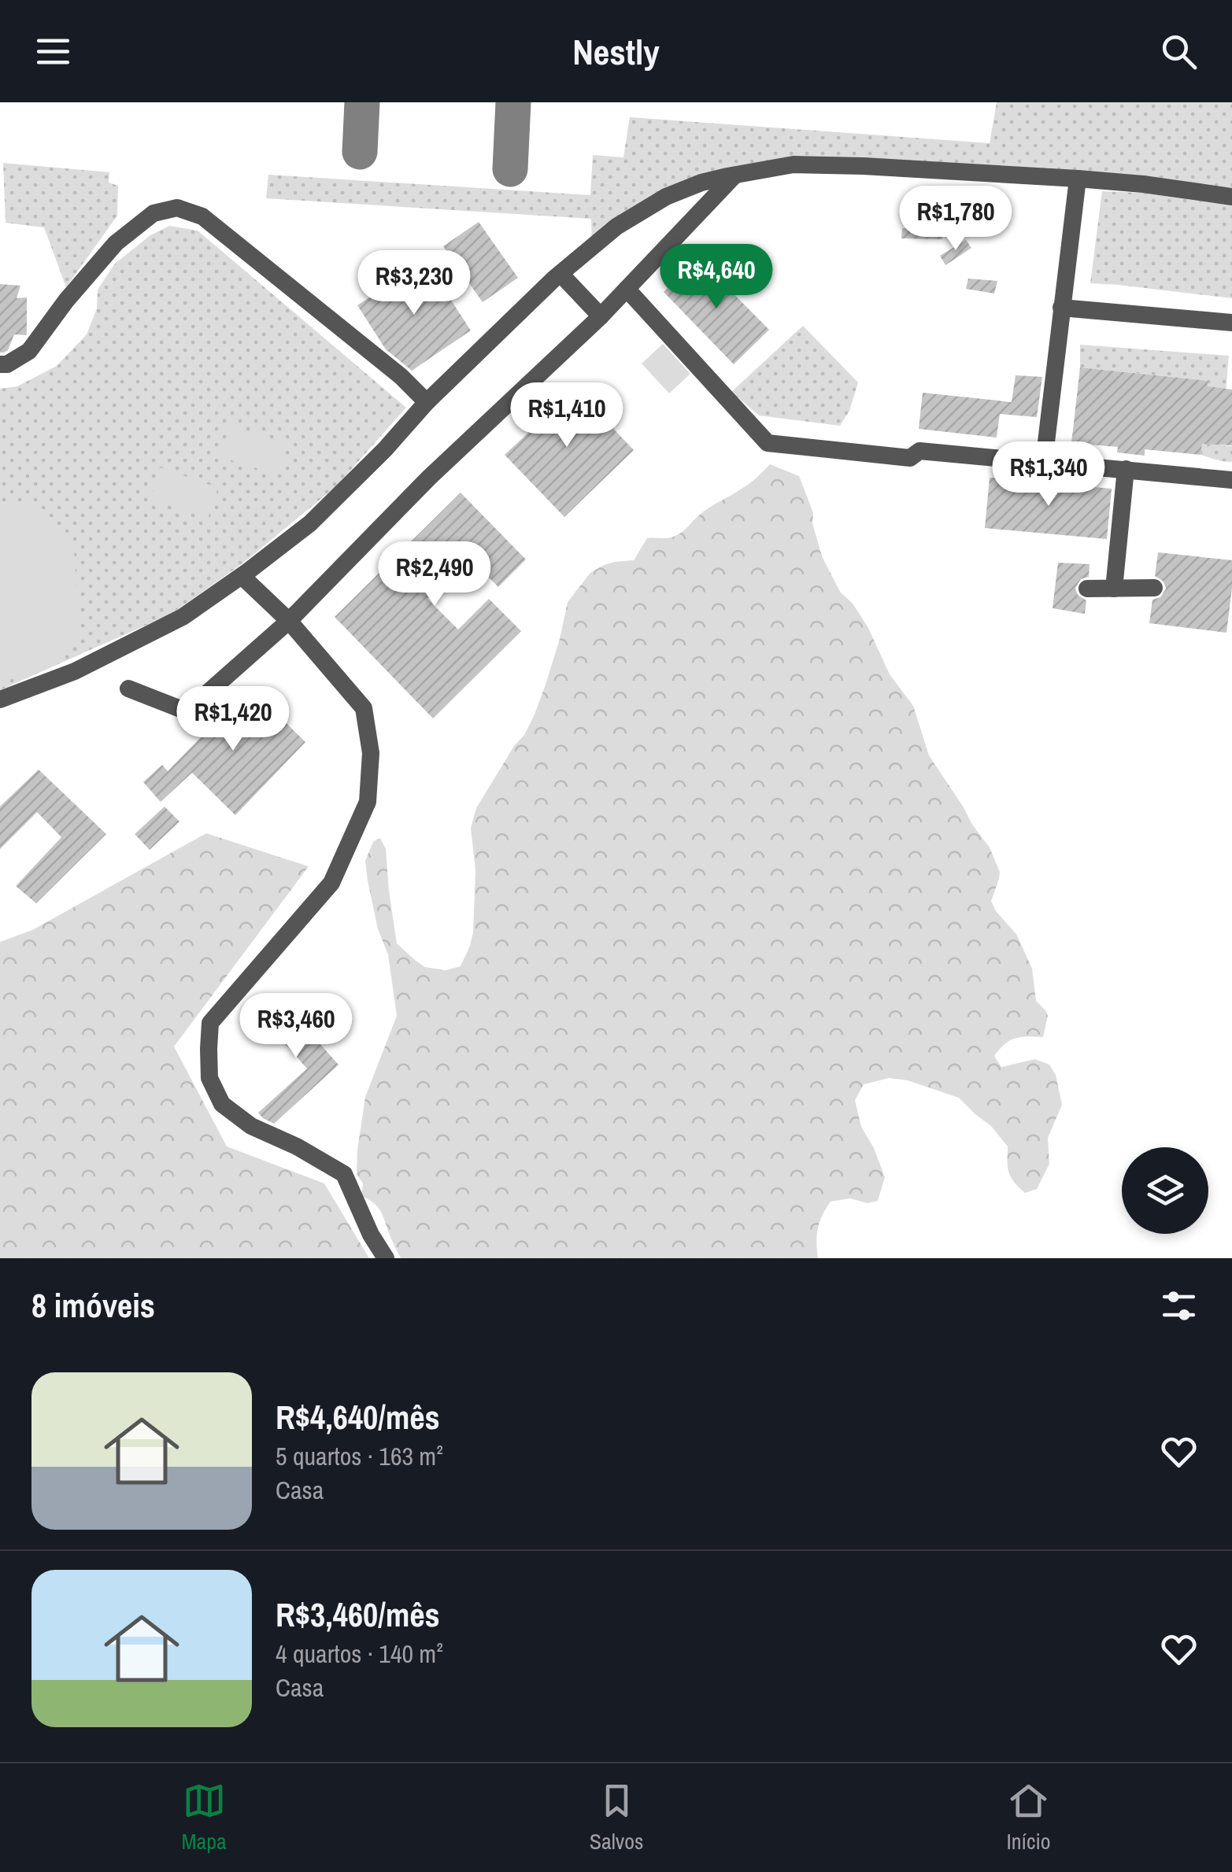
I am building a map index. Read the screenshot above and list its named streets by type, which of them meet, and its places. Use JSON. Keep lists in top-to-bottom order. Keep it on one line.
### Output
{"page":{"header":"Nestly","price":["R$1,780","R$4,640","R$3,230","R$1,410","R$1,340","R$2,490","R$1,420","R$3,460"],"heading":"8 imóveis","list":[{"name":"R$4,640/mês","note":"5 quartos · 163 m² · Casa"},{"name":"R$3,460/mês","note":"4 quartos · 140 m² · Casa"}],"tabs":["Mapa","Salvos","Início"]}}
